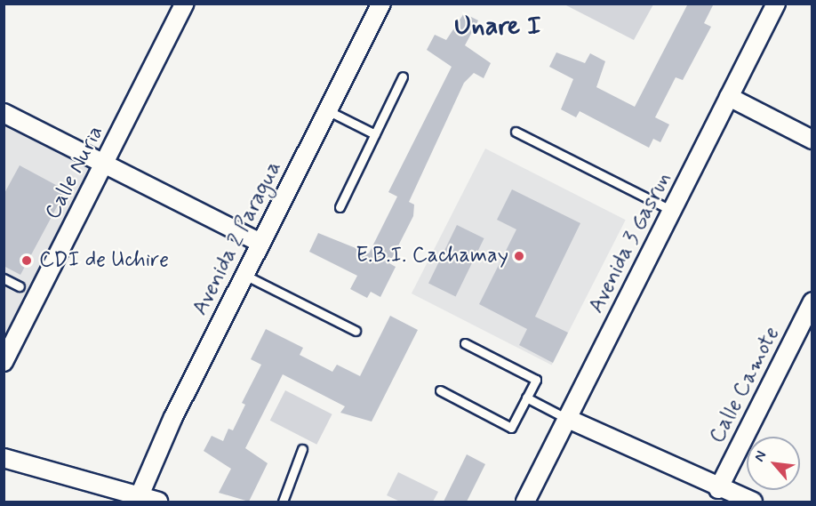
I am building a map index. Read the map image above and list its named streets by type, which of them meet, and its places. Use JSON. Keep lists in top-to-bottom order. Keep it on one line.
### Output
{"streets":{"street":["Calle Nuria","Avenida 2 Paragua","Avenida 3 Gasrun","Calle Camote"]},"districts":["Unare I"],"places":["E.B.I. Cachamay","CDI de Uchire"],"north":"top left"}
